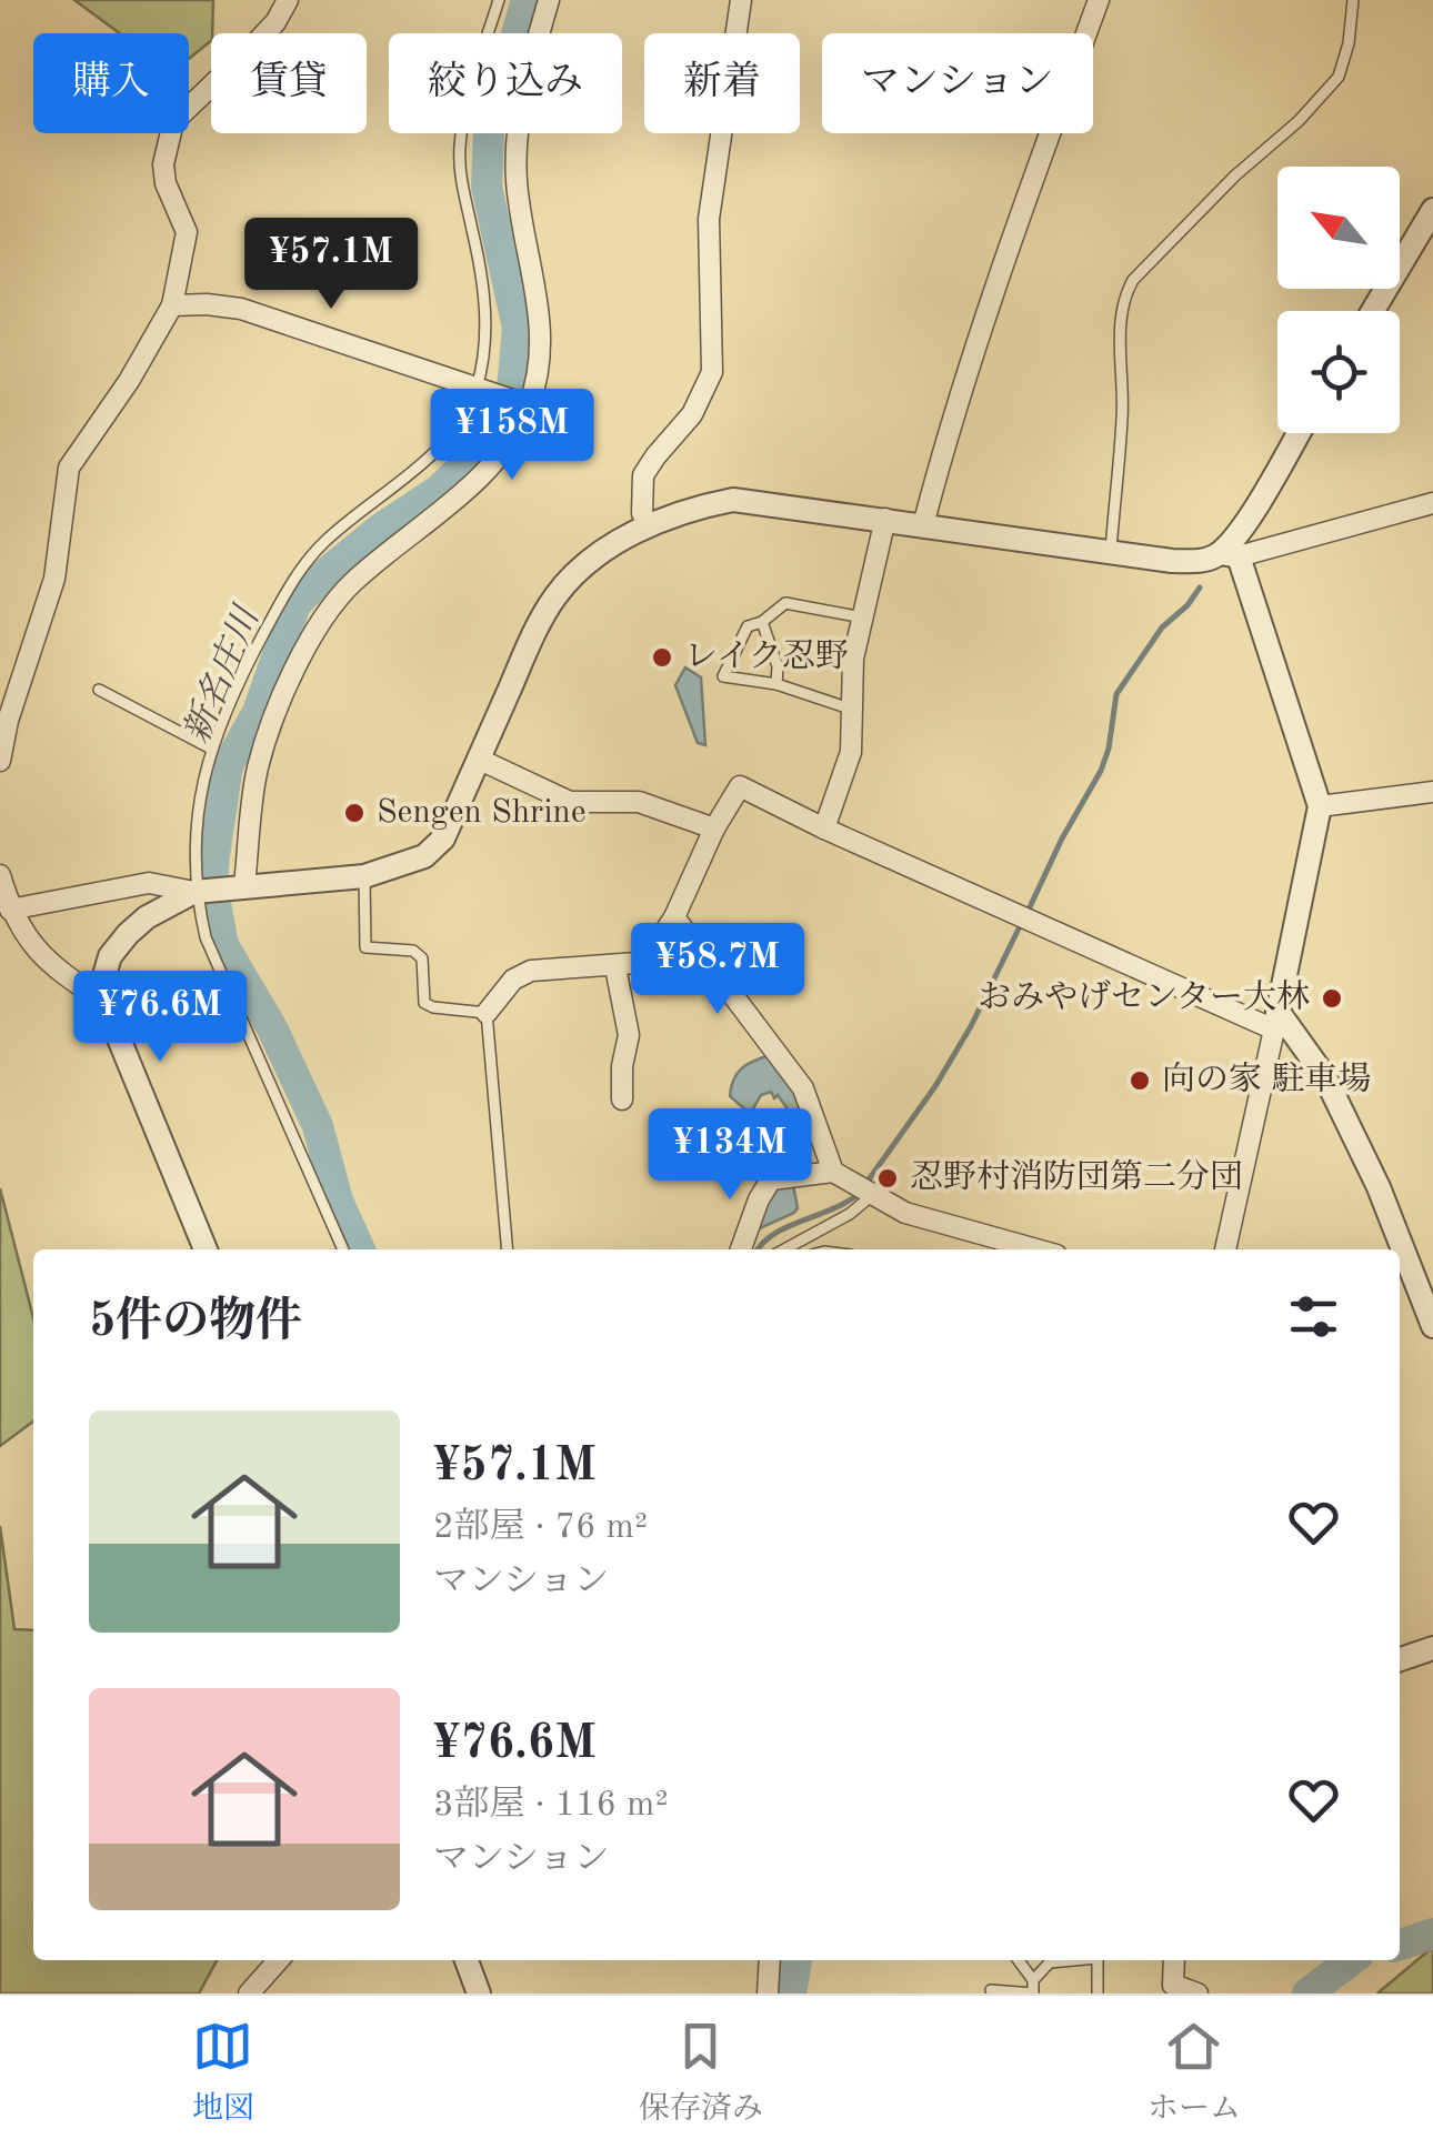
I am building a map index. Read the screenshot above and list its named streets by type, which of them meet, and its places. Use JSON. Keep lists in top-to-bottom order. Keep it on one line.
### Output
{"water":["新名庄川"],"places":["レイク忍野","Sengen Shrine","おみやげセンター大林","向の家 駐車場","忍野村消防団第二分団"],"north":"top left","page":{"chip":["購入","賃貸","絞り込み","新着","マンション"],"price":["¥57.1M","¥158M","¥58.7M","¥76.6M","¥134M"],"heading":"5件の物件","list":[{"name":"¥57.1M","note":"2部屋 · 76 m² · マンション"},{"name":"¥76.6M","note":"3部屋 · 116 m² · マンション"}],"tabs":["地図","保存済み","ホーム"]}}
